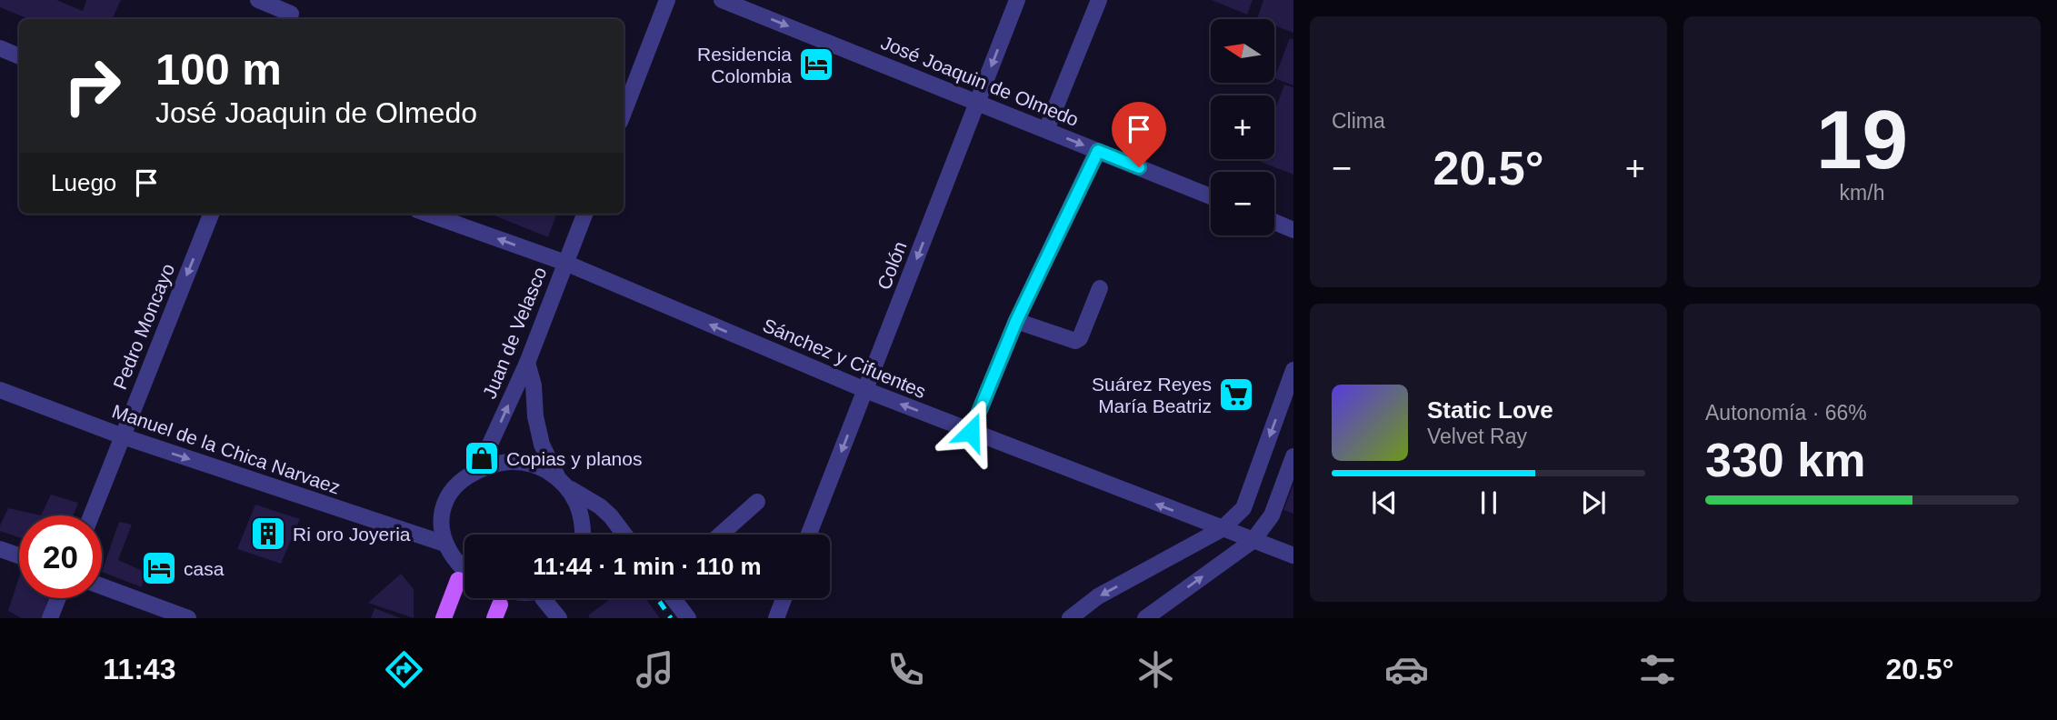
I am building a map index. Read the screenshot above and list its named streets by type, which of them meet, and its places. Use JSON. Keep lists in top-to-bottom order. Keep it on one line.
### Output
{"streets":{"street":["José Joaquin de Olmedo","Colón","Pedro Moncayo","Juan de Velasco","Sánchez y Cifuentes","Manuel de la Chica Narvaez"]},"crossings":[["José Joaquin de Olmedo","Colón"],["Colón","Sánchez y Cifuentes"],["Pedro Moncayo","Manuel de la Chica Narvaez"],["Juan de Velasco","Sánchez y Cifuentes"]],"one_way":["José Joaquin de Olmedo","Pedro Moncayo","Juan de Velasco","Sánchez y Cifuentes","Manuel de la Chica Narvaez"],"places":{"hotel":["Residencia Colombia","casa"],"supermarket":["Suárez Reyes María Beatriz"],"shop":["Copias y planos"],"building":["Ri oro Joyeria"]},"north":"left","page":{"tile":["Clima",["19","km/h"],["Autonomía · 66%","330 km"]],"map_buttons":["+","−"],"turn":["100 m","José Joaquin de Olmedo"],"heat":["−","20.5°","+"],"then":"Luego","song":["Static Love","Velvet Ray"],"limit":"20","trip":"11:44 · 1 min · 110 m","tabs":["11:43","20.5°"]}}
